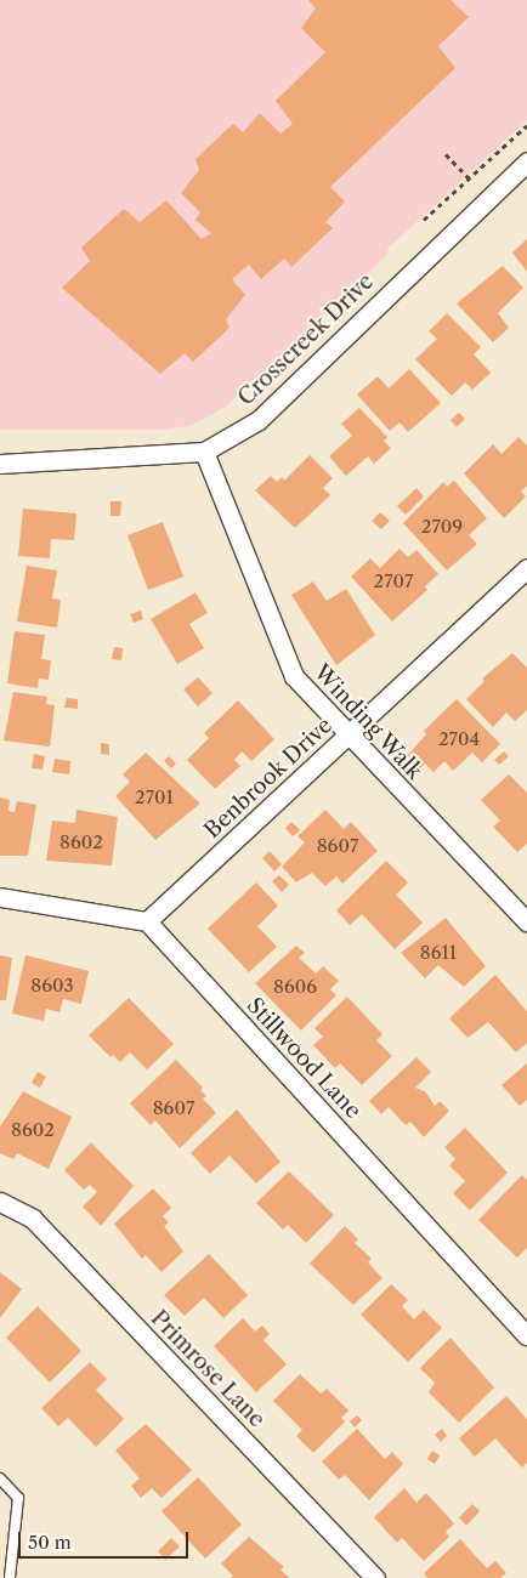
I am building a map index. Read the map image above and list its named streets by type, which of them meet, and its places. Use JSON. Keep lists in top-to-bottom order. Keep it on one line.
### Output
{"streets":{"street":["Crosscreek Drive","Winding Walk","Benbrook Drive","Stillwood Lane","Primrose Lane"]},"crossings":[["Crosscreek Drive","Winding Walk"],["Winding Walk","Benbrook Drive"],["Benbrook Drive","Stillwood Lane"]],"house_numbers":["2709","2707","2704","2701","8602","8607","8611","8603","8606","8607","8602"],"scale_bar":"50 m"}
